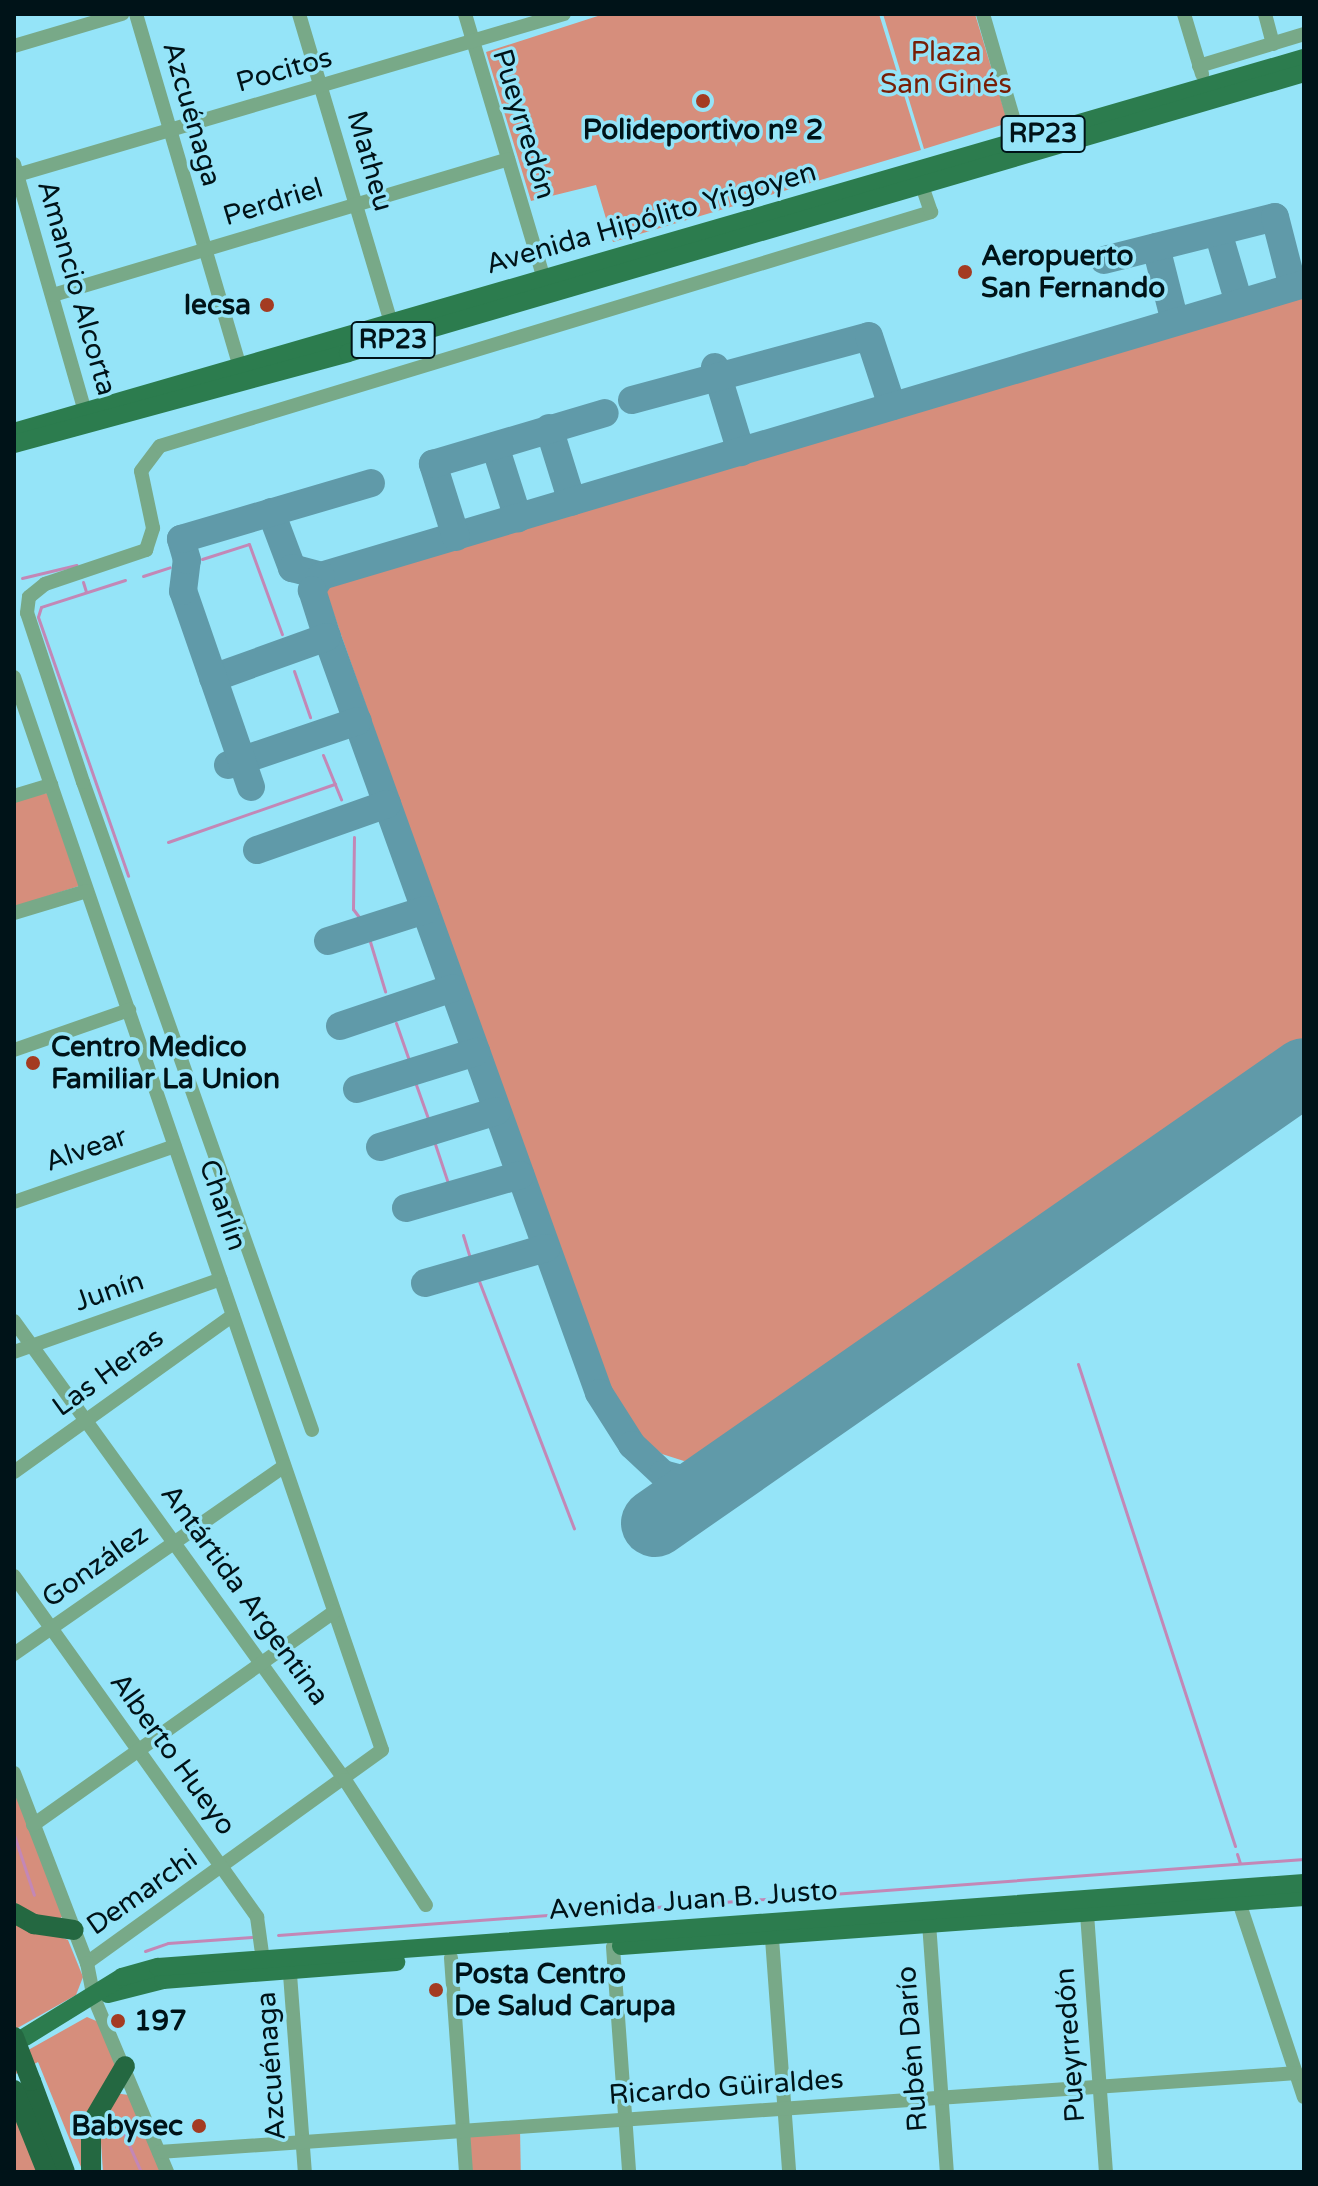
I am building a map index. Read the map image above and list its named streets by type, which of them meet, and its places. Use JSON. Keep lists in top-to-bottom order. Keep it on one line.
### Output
{"streets":{"main road":["RP23","Avenida Hipólito Yrigoyen","Avenida Juan B. Justo"],"street":["Pocitos","Azcuénaga","Pueyrredón","Matheu","Perdriel","Amancio Alcorta","Alvear","Charlín","Junín","Las Heras","González","Antártida Argentina","Alberto Hueyo","Demarchi","Rubén Darío","Ricardo Güiraldes"]},"crossings":[["Pocitos","Azcuénaga"],["Pocitos","Pueyrredón"],["Pocitos","Matheu"],["Pocitos","Amancio Alcorta"],["Azcuénaga","Perdriel"],["Azcuénaga","Avenida Hipólito Yrigoyen"],["Azcuénaga","Avenida Juan B. Justo"],["Azcuénaga","Ricardo Güiraldes"],["Pueyrredón","Perdriel"],["Pueyrredón","Avenida Hipólito Yrigoyen"],["Pueyrredón","Avenida Juan B. Justo"],["Pueyrredón","Ricardo Güiraldes"],["Matheu","Perdriel"],["Matheu","Avenida Hipólito Yrigoyen"],["Perdriel","Amancio Alcorta"],["Avenida Hipólito Yrigoyen","Amancio Alcorta"],["Alvear","Charlín"],["Charlín","Junín"],["Charlín","Las Heras"],["Charlín","González"],["Charlín","Demarchi"],["Junín","Antártida Argentina"],["Las Heras","Antártida Argentina"],["González","Antártida Argentina"],["González","Alberto Hueyo"],["Antártida Argentina","Demarchi"],["Alberto Hueyo","Demarchi"],["Alberto Hueyo","Avenida Juan B. Justo"],["Avenida Juan B. Justo","Rubén Darío"],["Rubén Darío","Ricardo Güiraldes"]],"parks":["Plaza San Ginés"],"places":["Polideportivo nº 2","Aeropuerto San Fernando","Iecsa","Centro Medico Familiar La Union","Posta Centro De Salud Carupa","197","Babysec"]}
